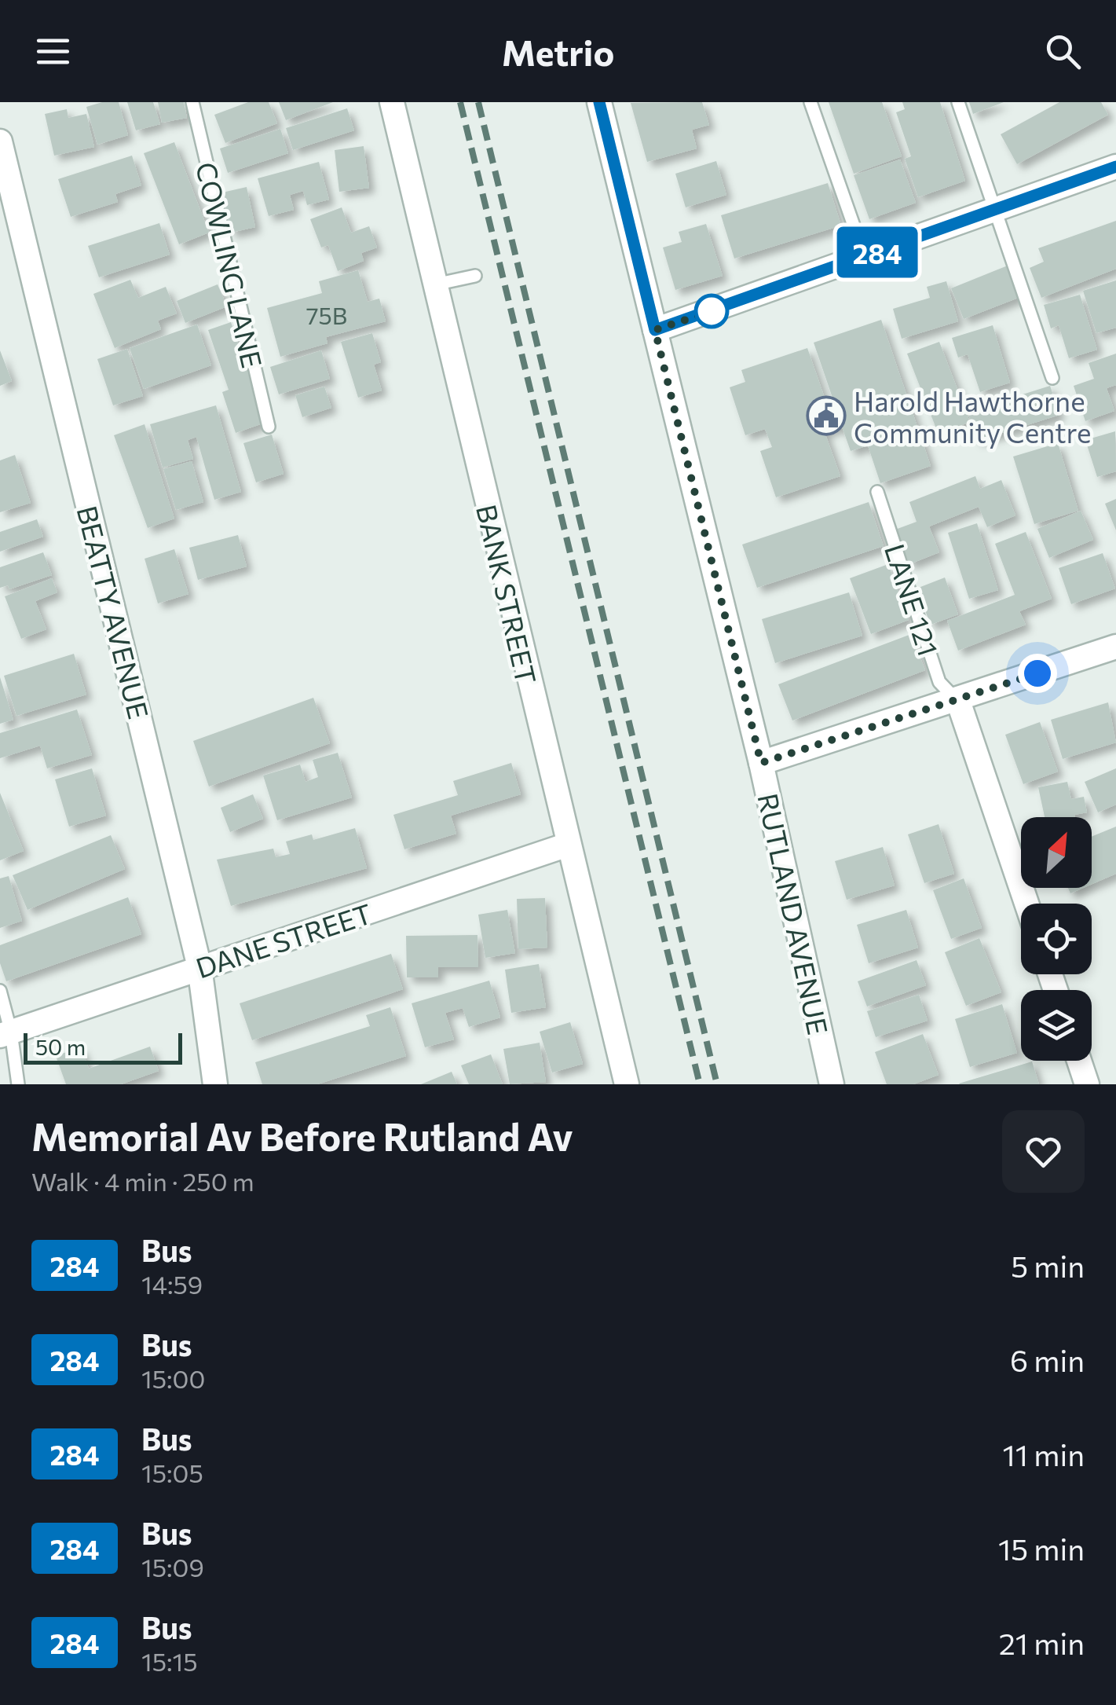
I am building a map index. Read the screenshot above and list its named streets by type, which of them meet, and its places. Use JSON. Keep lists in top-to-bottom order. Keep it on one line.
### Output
{"streets":{"street":["BANK STREET","BEATTY AVENUE","RUTLAND AVENUE","DANE STREET"],"lane":["COWLING LANE","LANE 121"]},"crossings":[["BANK STREET","DANE STREET"],["BEATTY AVENUE","DANE STREET"]],"places":{"public building":["Harold Hawthorne Community Centre"]},"lines":["bus line 284"],"house_numbers":["75B"],"scale_bar":"50 m","north":"top right","page":{"header":"Metrio","on_map":"284","scale":"50 m","heading":["Memorial Av Before Rutland Av","Walk · 4 min · 250 m"],"list":[{"mark":"284","name":"Bus","note":"14:59","value":"5 min"},{"mark":"284","name":"Bus","note":"15:00","value":"6 min"},{"mark":"284","name":"Bus","note":"15:05","value":"11 min"},{"mark":"284","name":"Bus","note":"15:09","value":"15 min"},{"mark":"284","name":"Bus","note":"15:15","value":"21 min"}]}}
